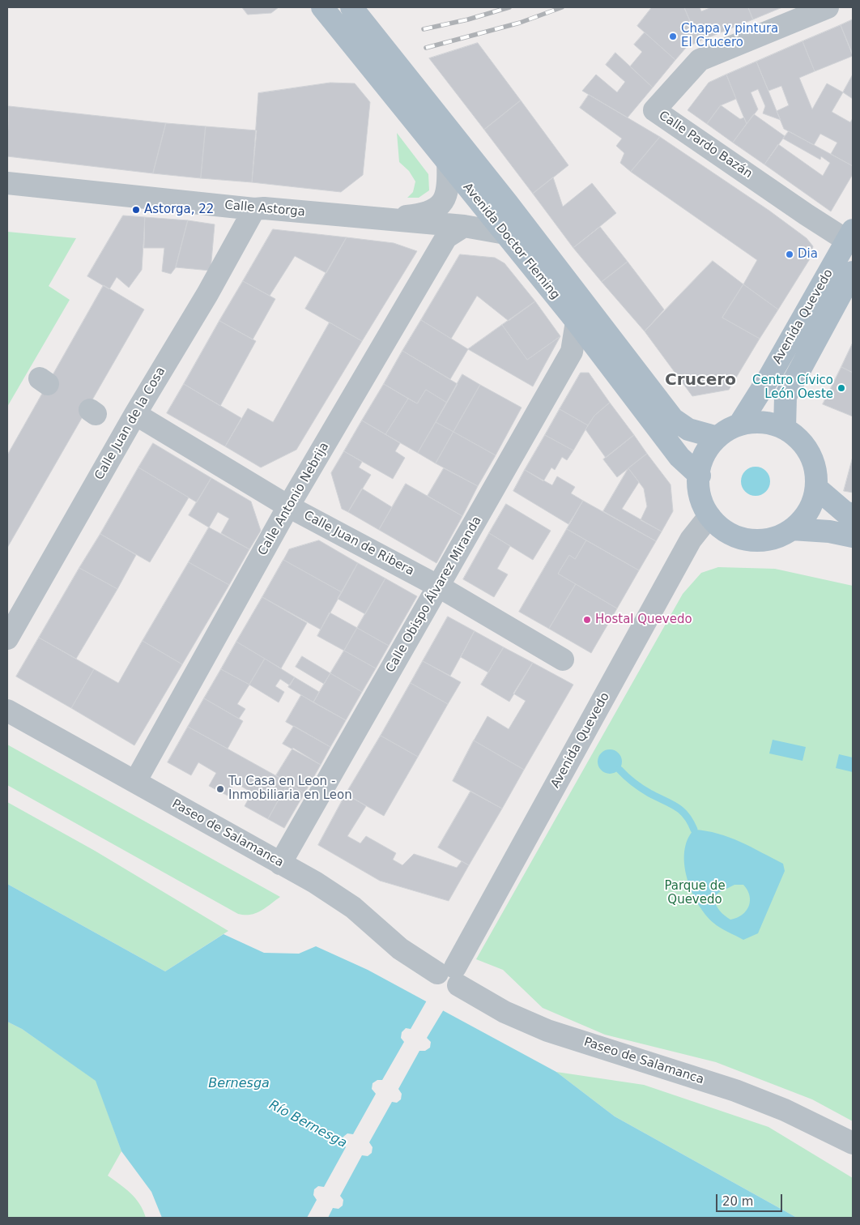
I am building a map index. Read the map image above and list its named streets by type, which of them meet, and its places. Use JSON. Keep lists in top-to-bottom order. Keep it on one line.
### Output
{"streets":{"main road":["Avenida Doctor Fleming","Avenida Quevedo"],"street":["Calle Pardo Bazán","Calle Astorga","Calle Juan de la Cosa","Calle Antonio Nebrija","Calle Juan de Ribera","Calle Obispo Álvarez Miranda","Paseo de Salamanca"]},"crossings":[["Calle Pardo Bazán","Avenida Quevedo"],["Calle Astorga","Avenida Doctor Fleming"],["Calle Astorga","Calle Juan de la Cosa"],["Calle Astorga","Calle Antonio Nebrija"],["Avenida Doctor Fleming","Avenida Quevedo"],["Avenida Doctor Fleming","Calle Obispo Álvarez Miranda"],["Avenida Quevedo","Paseo de Salamanca"],["Calle Juan de la Cosa","Calle Juan de Ribera"],["Calle Antonio Nebrija","Calle Juan de Ribera"],["Calle Antonio Nebrija","Paseo de Salamanca"],["Calle Juan de Ribera","Calle Obispo Álvarez Miranda"],["Calle Obispo Álvarez Miranda","Paseo de Salamanca"]],"districts":["Crucero"],"water":["Bernesga","Río Bernesga"],"parks":["Parque de Quevedo"],"places":["Chapa y pintura El Crucero","Astorga, 22","Dia","Centro Cívico León Oeste","Hostal Quevedo","Tu Casa en Leon - Inmobiliaria en Leon"],"scale_bar":"20 m"}
